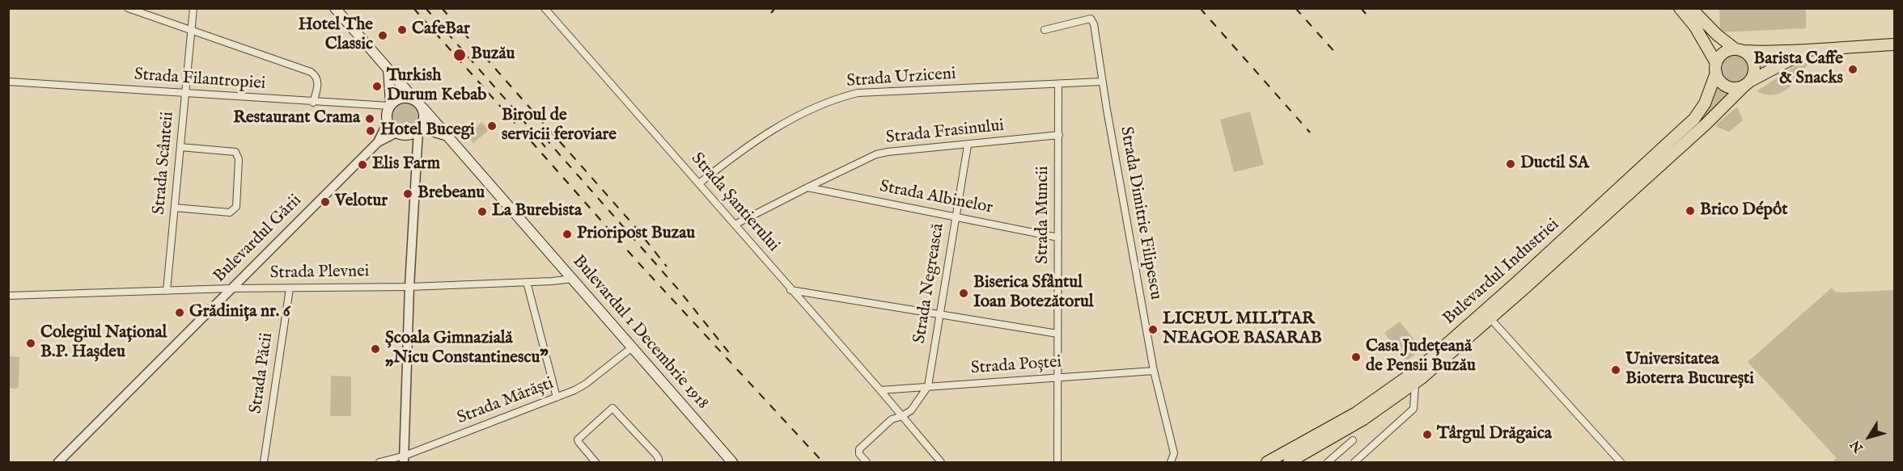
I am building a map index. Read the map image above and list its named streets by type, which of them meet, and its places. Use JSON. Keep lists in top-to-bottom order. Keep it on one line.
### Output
{"streets":{"main road":["Bulevardul Industriei","Bulevardul 1 Decembrie 1918"],"street":["Strada Urziceni","Strada Filantropiei","Strada Frasinului","Strada Scânteii","Strada Albinelor","Strada Șantierului","Strada Dimitrie Filipescu","Strada Muncii","Bulevardul Gării","Strada Plevnei","Strada Negrească","Strada Poștei","Strada Păcii","Strada Mărăști"]},"crossings":[["Strada Urziceni","Strada Șantierului"],["Strada Urziceni","Strada Dimitrie Filipescu"],["Strada Urziceni","Strada Muncii"],["Strada Filantropiei","Strada Scânteii"],["Strada Filantropiei","Bulevardul Gării"],["Strada Filantropiei","Bulevardul 1 Decembrie 1918"],["Strada Frasinului","Strada Albinelor"],["Strada Frasinului","Strada Șantierului"],["Strada Frasinului","Strada Muncii"],["Strada Frasinului","Strada Negrească"],["Strada Scânteii","Strada Plevnei"],["Strada Albinelor","Strada Muncii"],["Strada Albinelor","Strada Negrească"],["Strada Șantierului","Strada Negrească"],["Strada Șantierului","Strada Poștei"],["Strada Dimitrie Filipescu","Strada Poștei"],["Strada Muncii","Strada Poștei"],["Bulevardul Gării","Strada Plevnei"],["Bulevardul Gării","Bulevardul 1 Decembrie 1918"],["Strada Plevnei","Bulevardul 1 Decembrie 1918"],["Strada Plevnei","Strada Păcii"],["Strada Negrească","Strada Poștei"],["Bulevardul 1 Decembrie 1918","Strada Mărăști"]],"places":["CafeBar","Hotel The Classic","Buzău","Barista Caffe & Snacks","Turkish Durum Kebab","Restaurant Crama","Biroul de servicii feroviare","Hotel Bucegi","Ductil SA","Elis Farm","Brebeanu","Velotur","Brico Dépôt","La Burebista","Prioripost Buzau","Biserica Sfântul Ioan Botezătorul","Grădinița nr. 6","LICEUL MILITAR NEAGOE BASARAB","Colegiul Național B.P. Hașdeu","Școala Gimnazială „Nicu Constantinescu”","Casa Județeană de Pensii Buzău","Universitatea Bioterra București","Târgul Drăgaica"],"north":"bottom left"}
